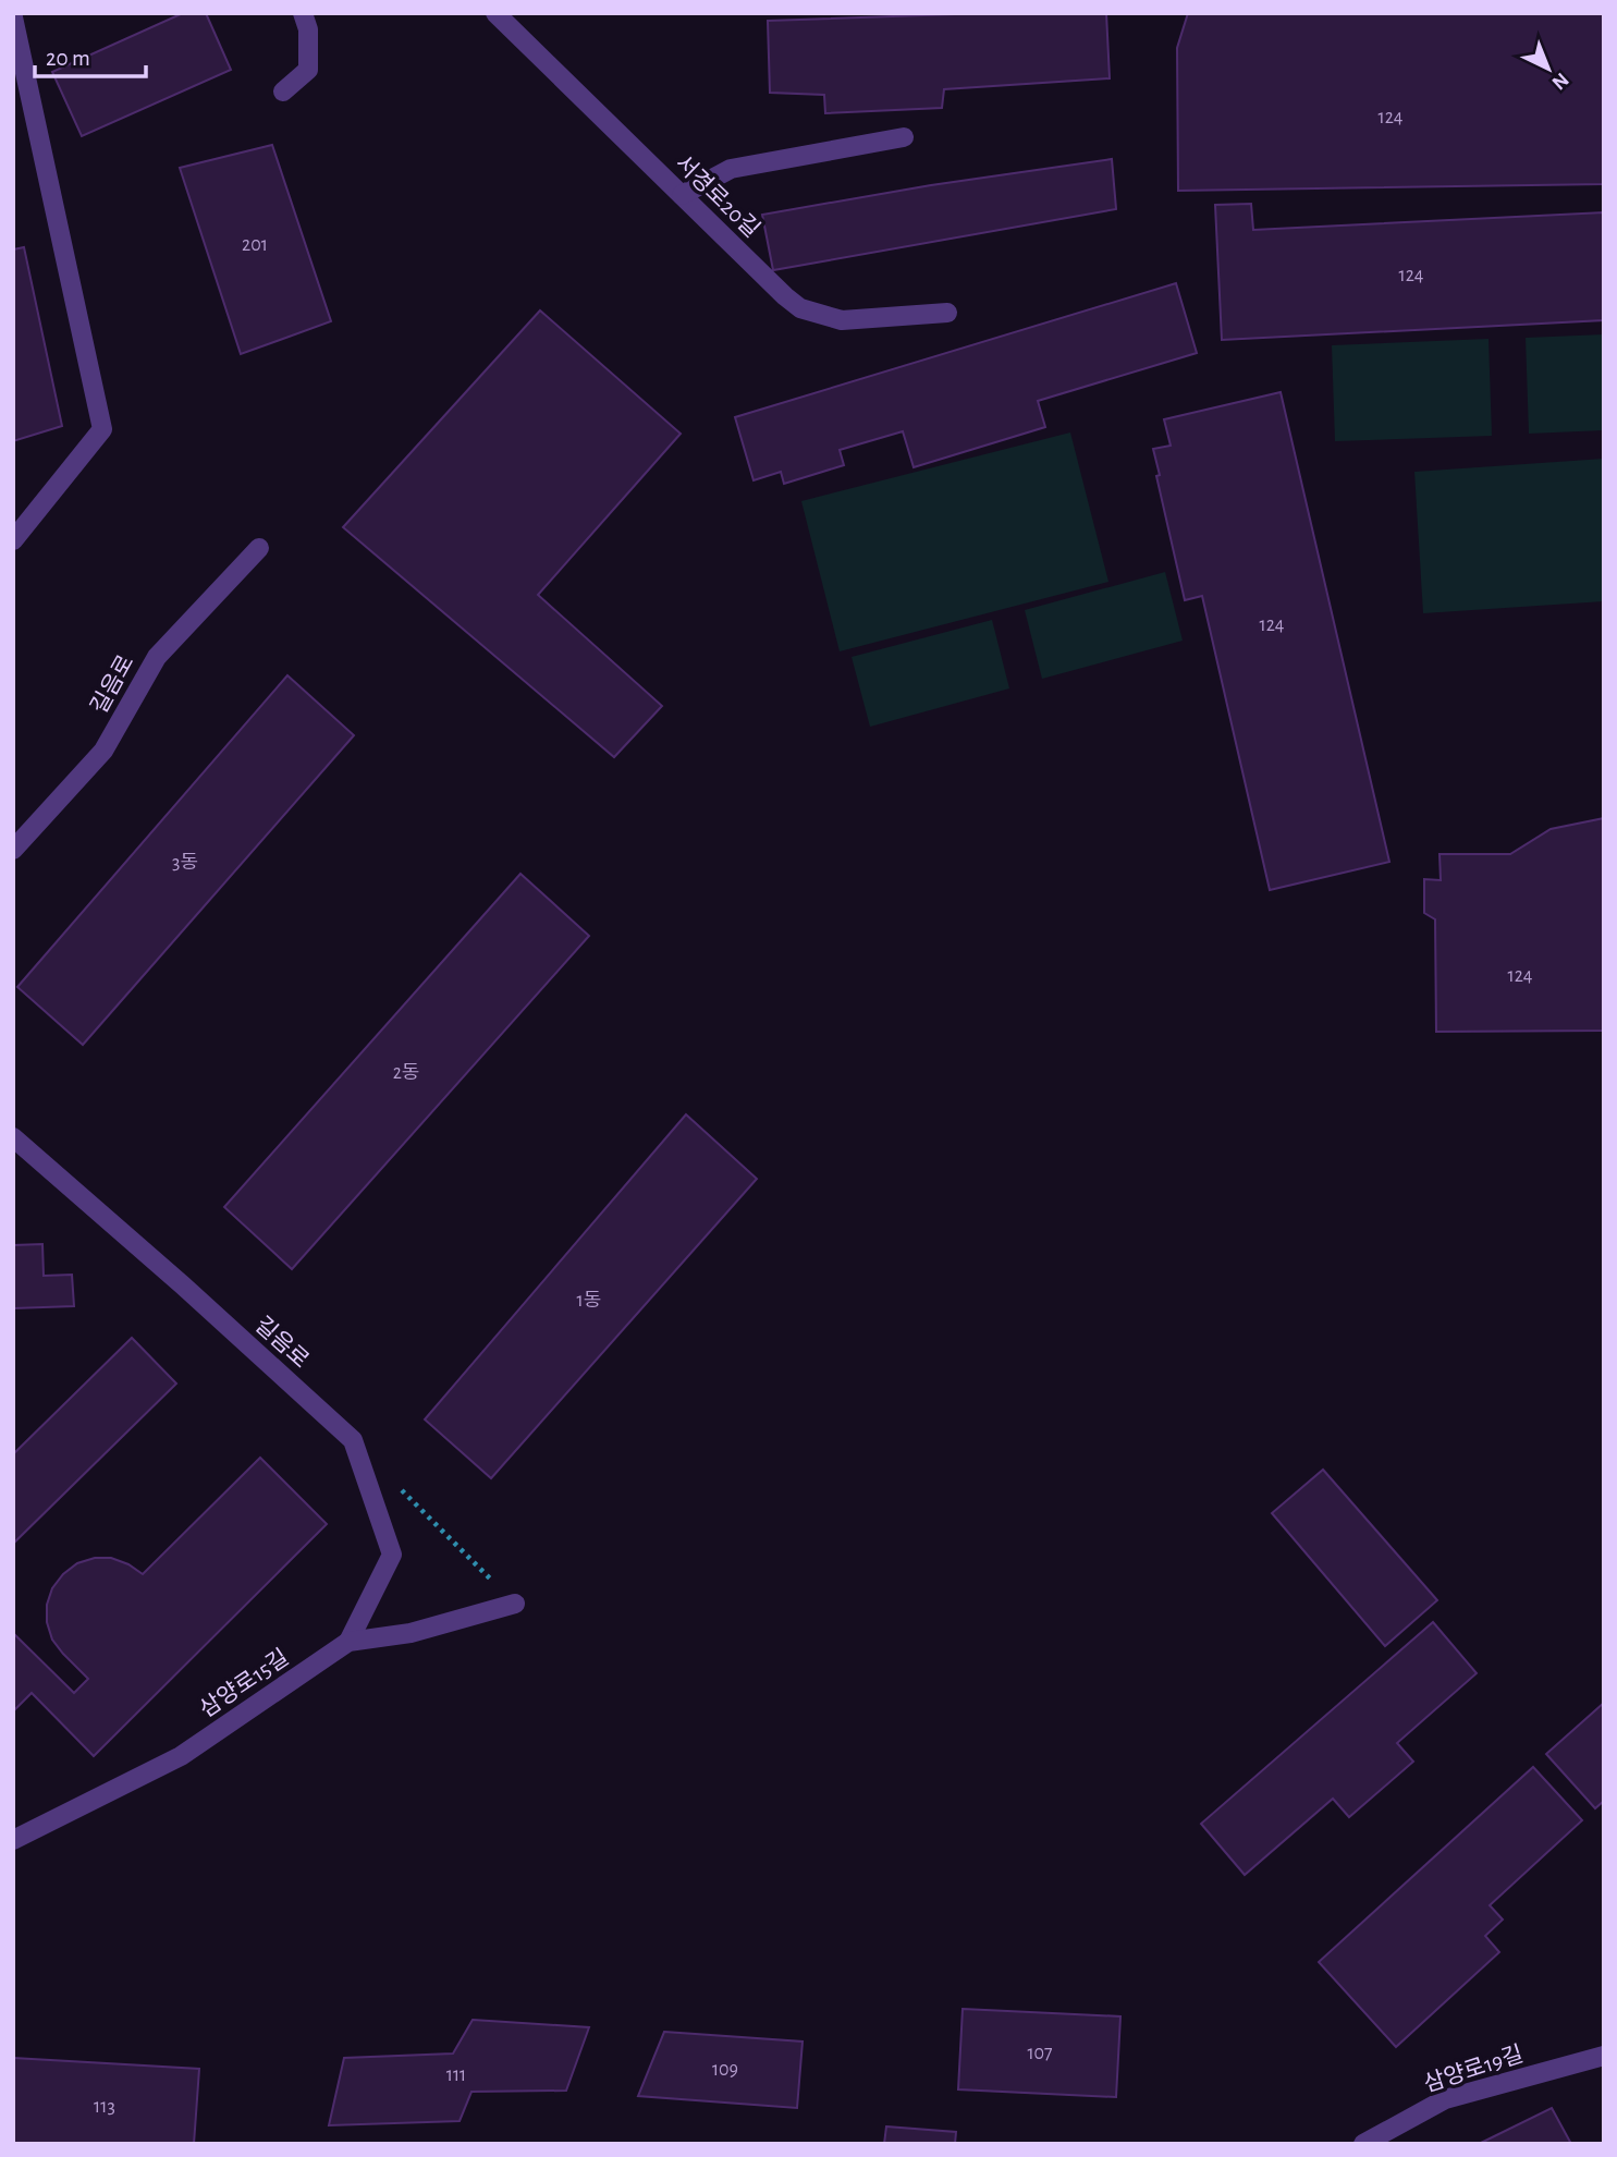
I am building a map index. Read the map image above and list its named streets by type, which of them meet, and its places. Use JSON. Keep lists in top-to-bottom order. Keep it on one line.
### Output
{"streets":{"street":["서경로20길","길음로","삼양로15길","삼양로19길"]},"crossings":[["길음로","삼양로15길"]],"house_numbers":["124","201","124","124","3동","124","2동","1동","107","109","111","113"],"scale_bar":"20 m","north":"bottom right"}
